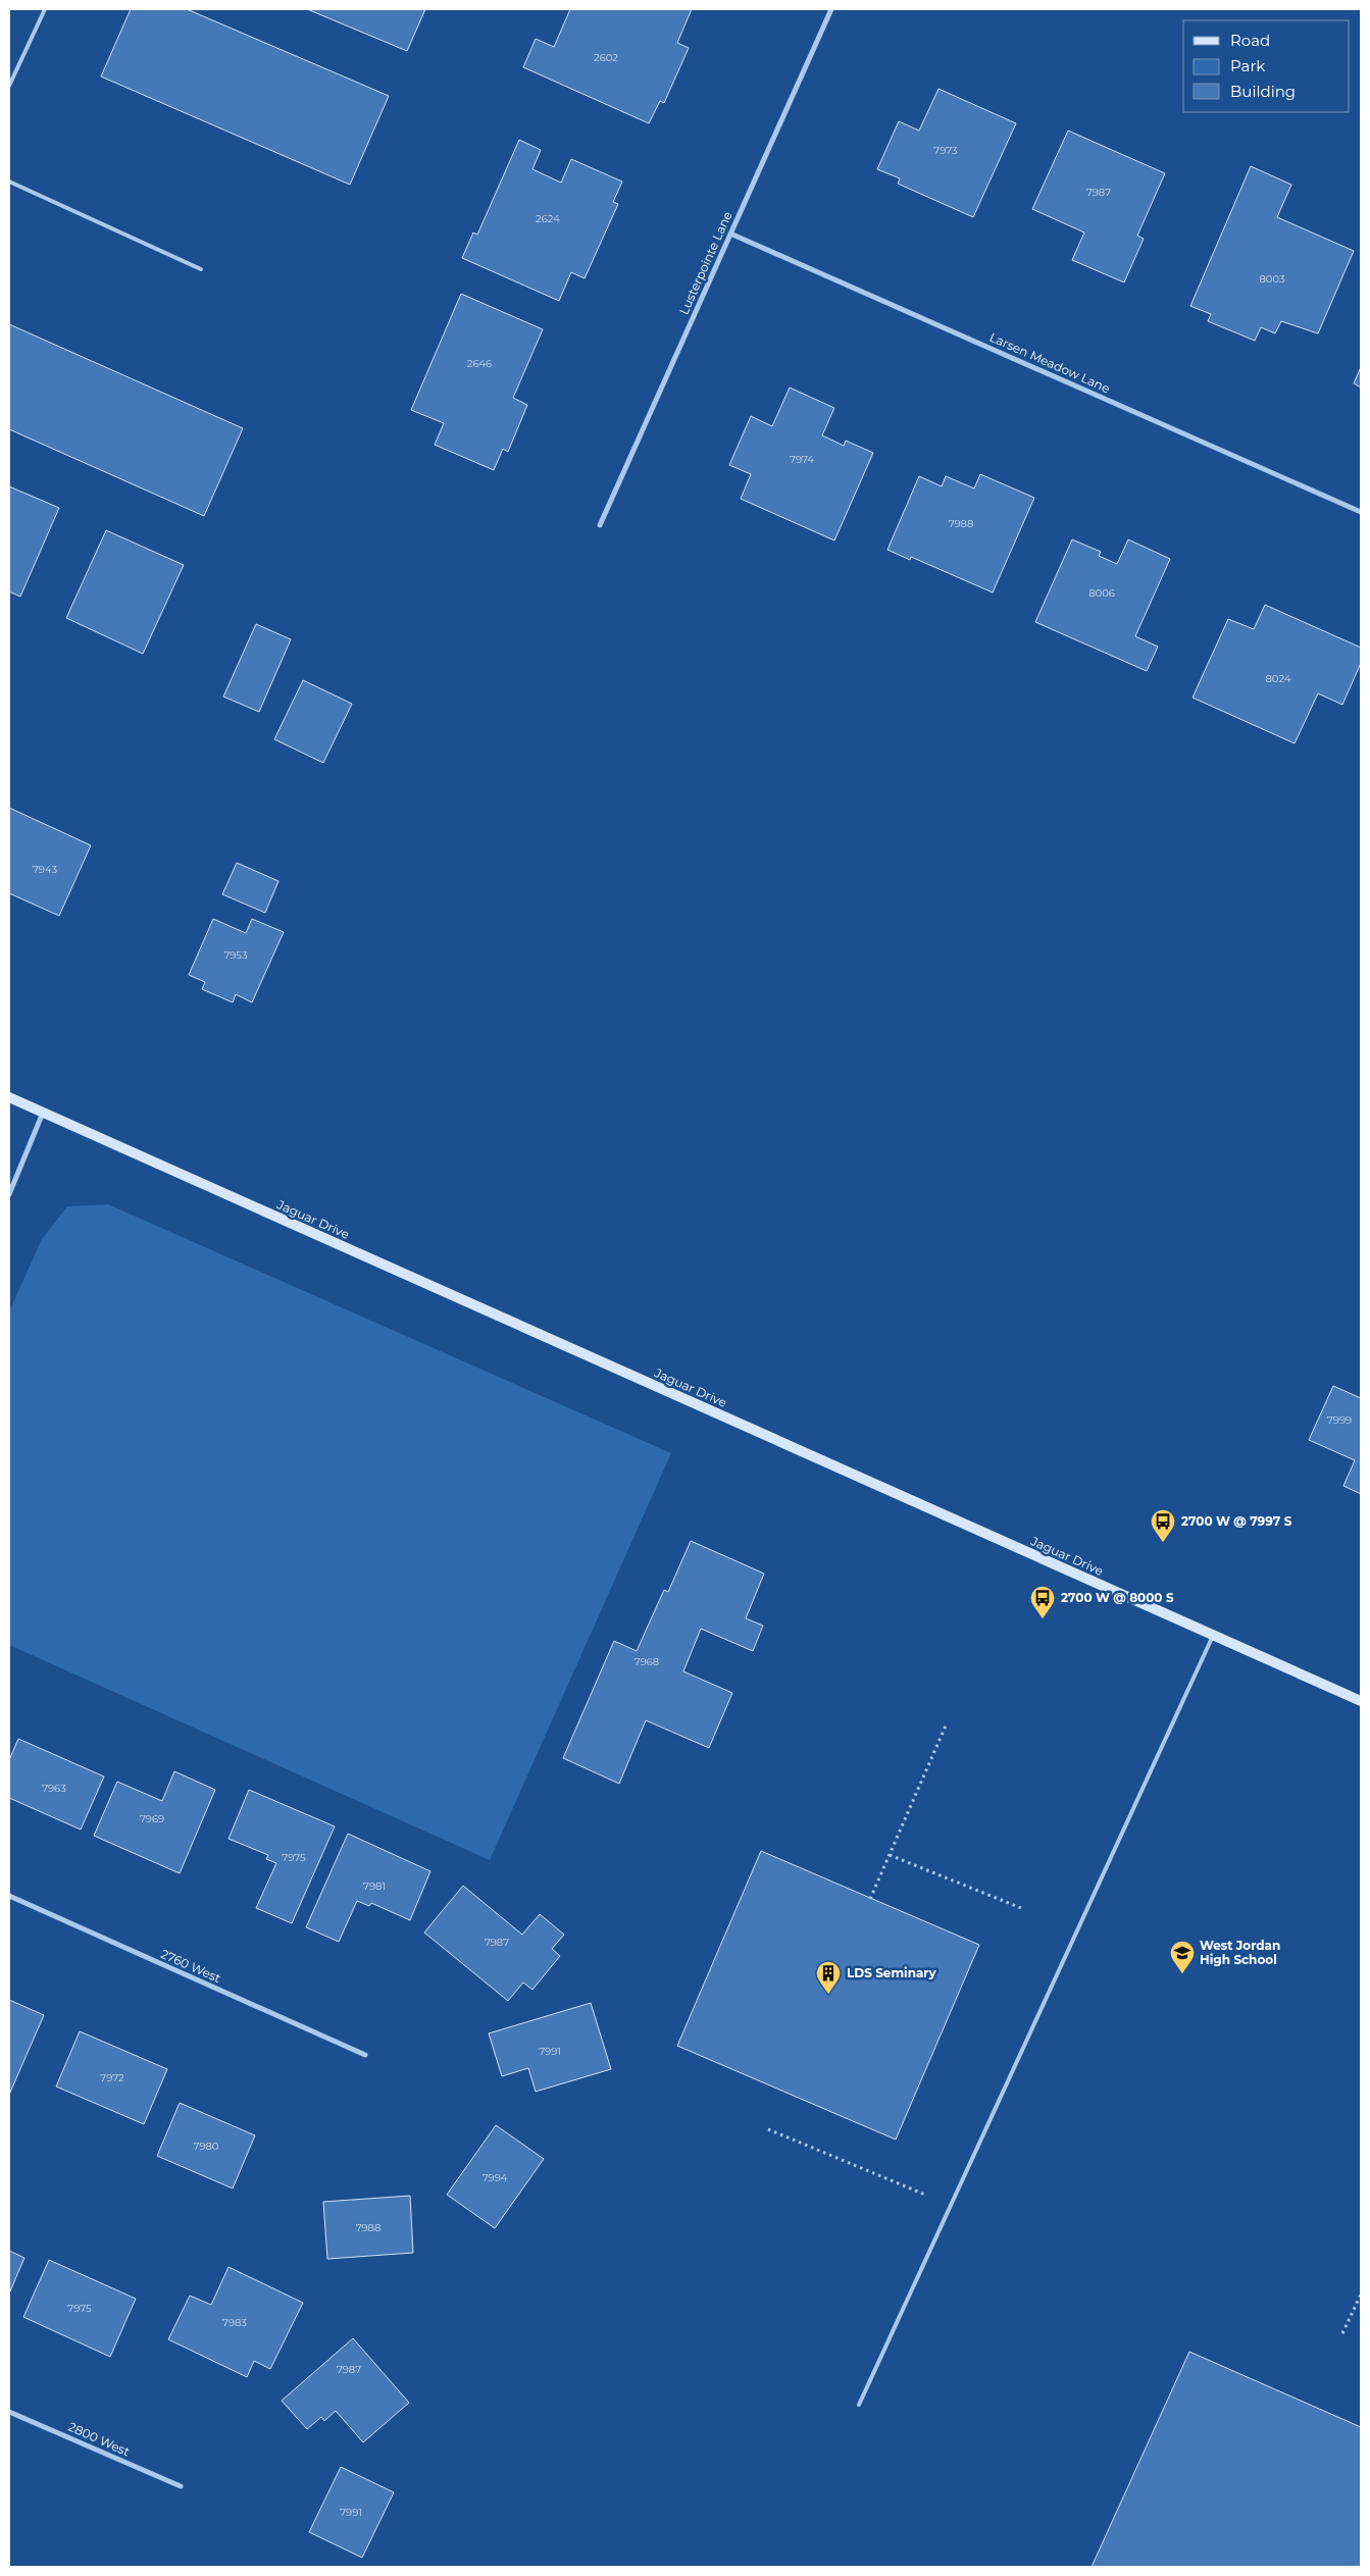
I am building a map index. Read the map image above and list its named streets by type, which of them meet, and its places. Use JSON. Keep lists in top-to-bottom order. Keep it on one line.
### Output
{"streets":{"main road":["Jaguar Drive"],"street":["Lusterpointe Lane","Larsen Meadow Lane","2760 West","2800 West"]},"crossings":[["Lusterpointe Lane","Larsen Meadow Lane"]],"places":{"bus stop":["2700 W @ 7997 S","2700 W @ 8000 S"],"school or university":["West Jordan High School"],"building":["LDS Seminary"]},"house_numbers":["2602","7973","7987","2624","8003","2646","7974","7988","8006","8024","7943","7953","7999","7968","7963","7969","7975","7981","7987","7991","7972","7980","7994","7988","7975","7983","7987","7991"],"legend":["Road","Park","Building"]}
